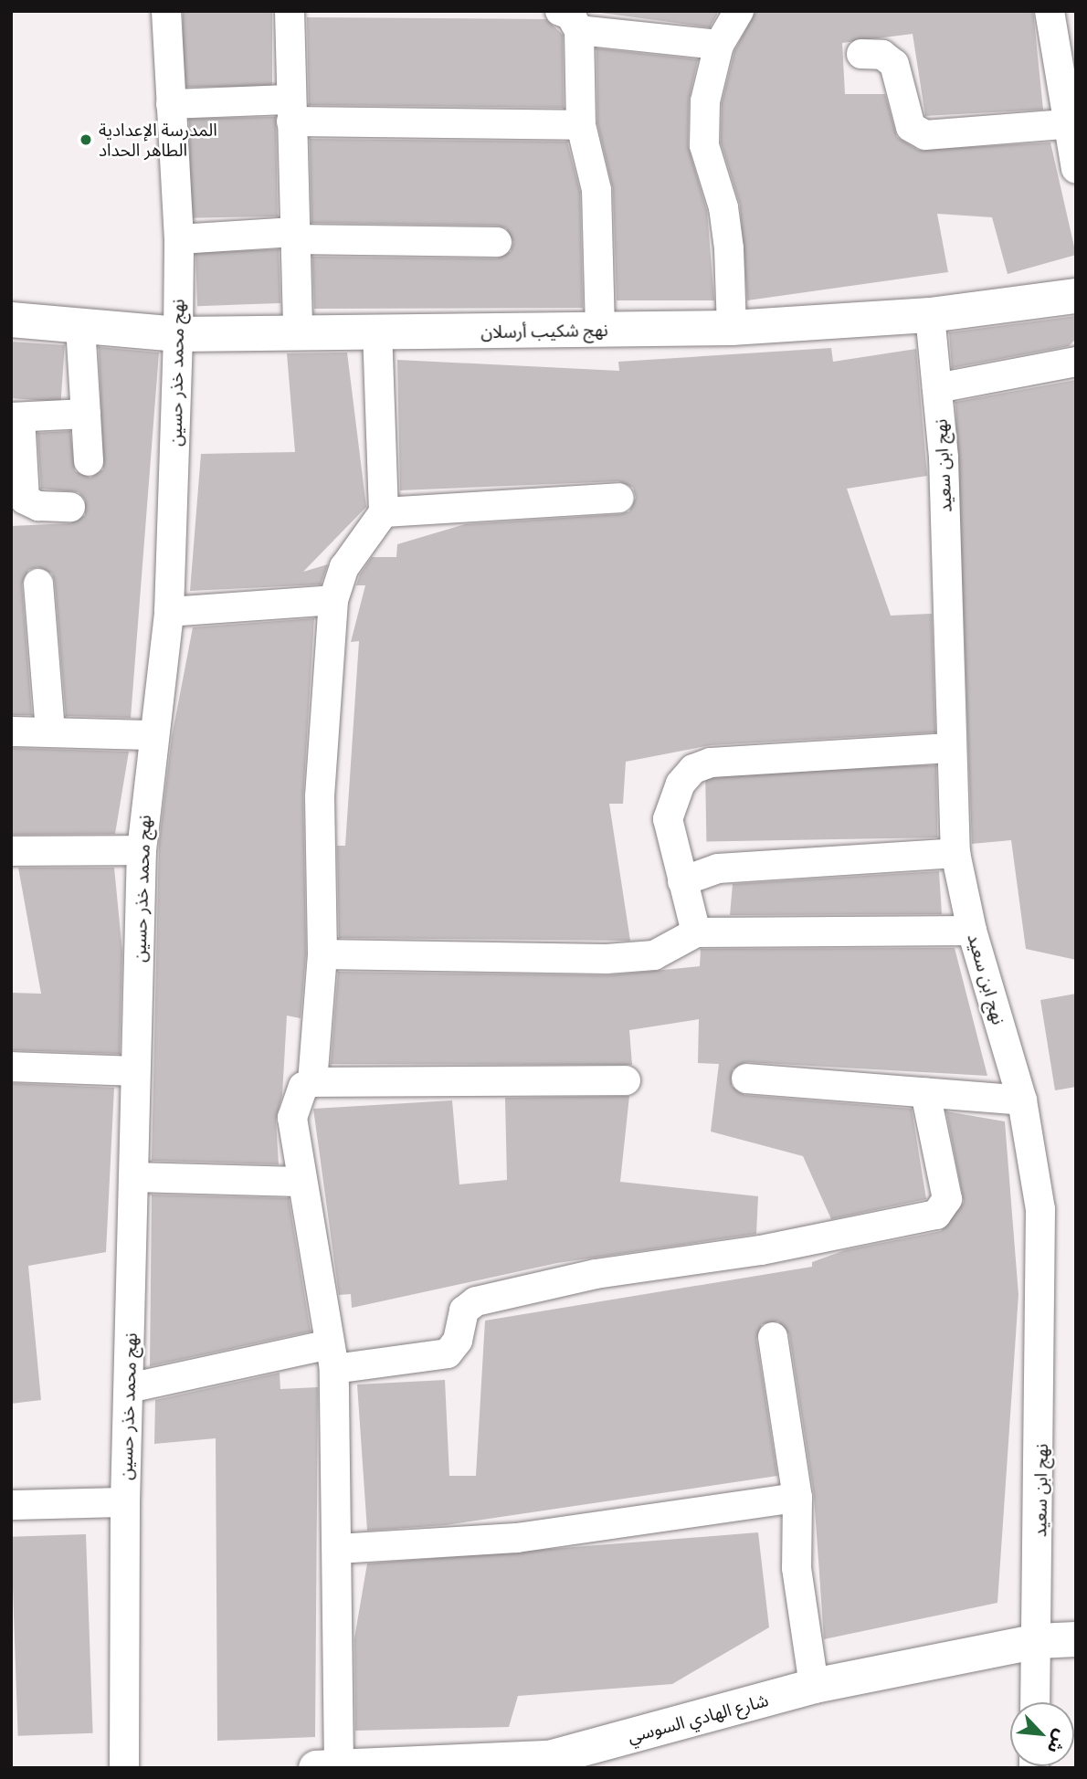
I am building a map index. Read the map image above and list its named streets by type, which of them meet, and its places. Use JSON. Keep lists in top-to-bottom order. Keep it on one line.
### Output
{"streets":{"street":["نهج شكيب أرسلان","نهج محمد خذر حسين","نهج ابن سعيد","شارع الهادي السوسي"]},"crossings":[["نهج شكيب أرسلان","نهج محمد خذر حسين"],["نهج شكيب أرسلان","نهج ابن سعيد"],["نهج ابن سعيد","شارع الهادي السوسي"]],"places":["المدرسة الإعدادية الطاهر الحداد"],"north":"bottom right"}
